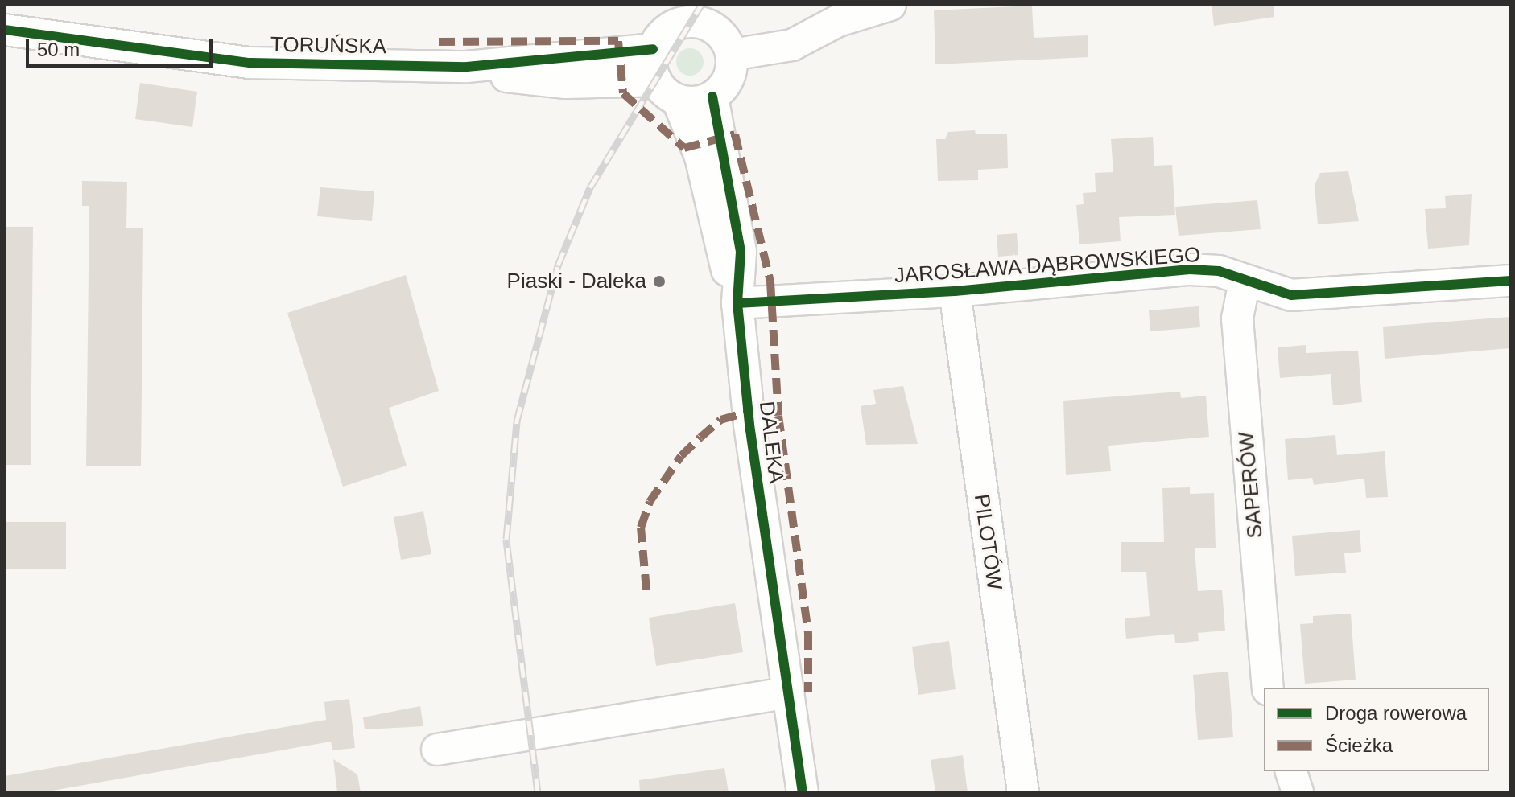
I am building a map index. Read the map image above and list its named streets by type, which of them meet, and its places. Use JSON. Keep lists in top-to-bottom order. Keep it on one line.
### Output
{"streets":{"street":["TORUŃSKA","JAROSŁAWA DĄBROWSKIEGO","DALEKA","SAPERÓW","PILOTÓW"]},"crossings":[["TORUŃSKA","DALEKA"],["JAROSŁAWA DĄBROWSKIEGO","DALEKA"],["JAROSŁAWA DĄBROWSKIEGO","SAPERÓW"],["JAROSŁAWA DĄBROWSKIEGO","PILOTÓW"]],"places":["Piaski - Daleka"],"legend":["Droga rowerowa","Ścieżka"],"scale_bar":"50 m"}
